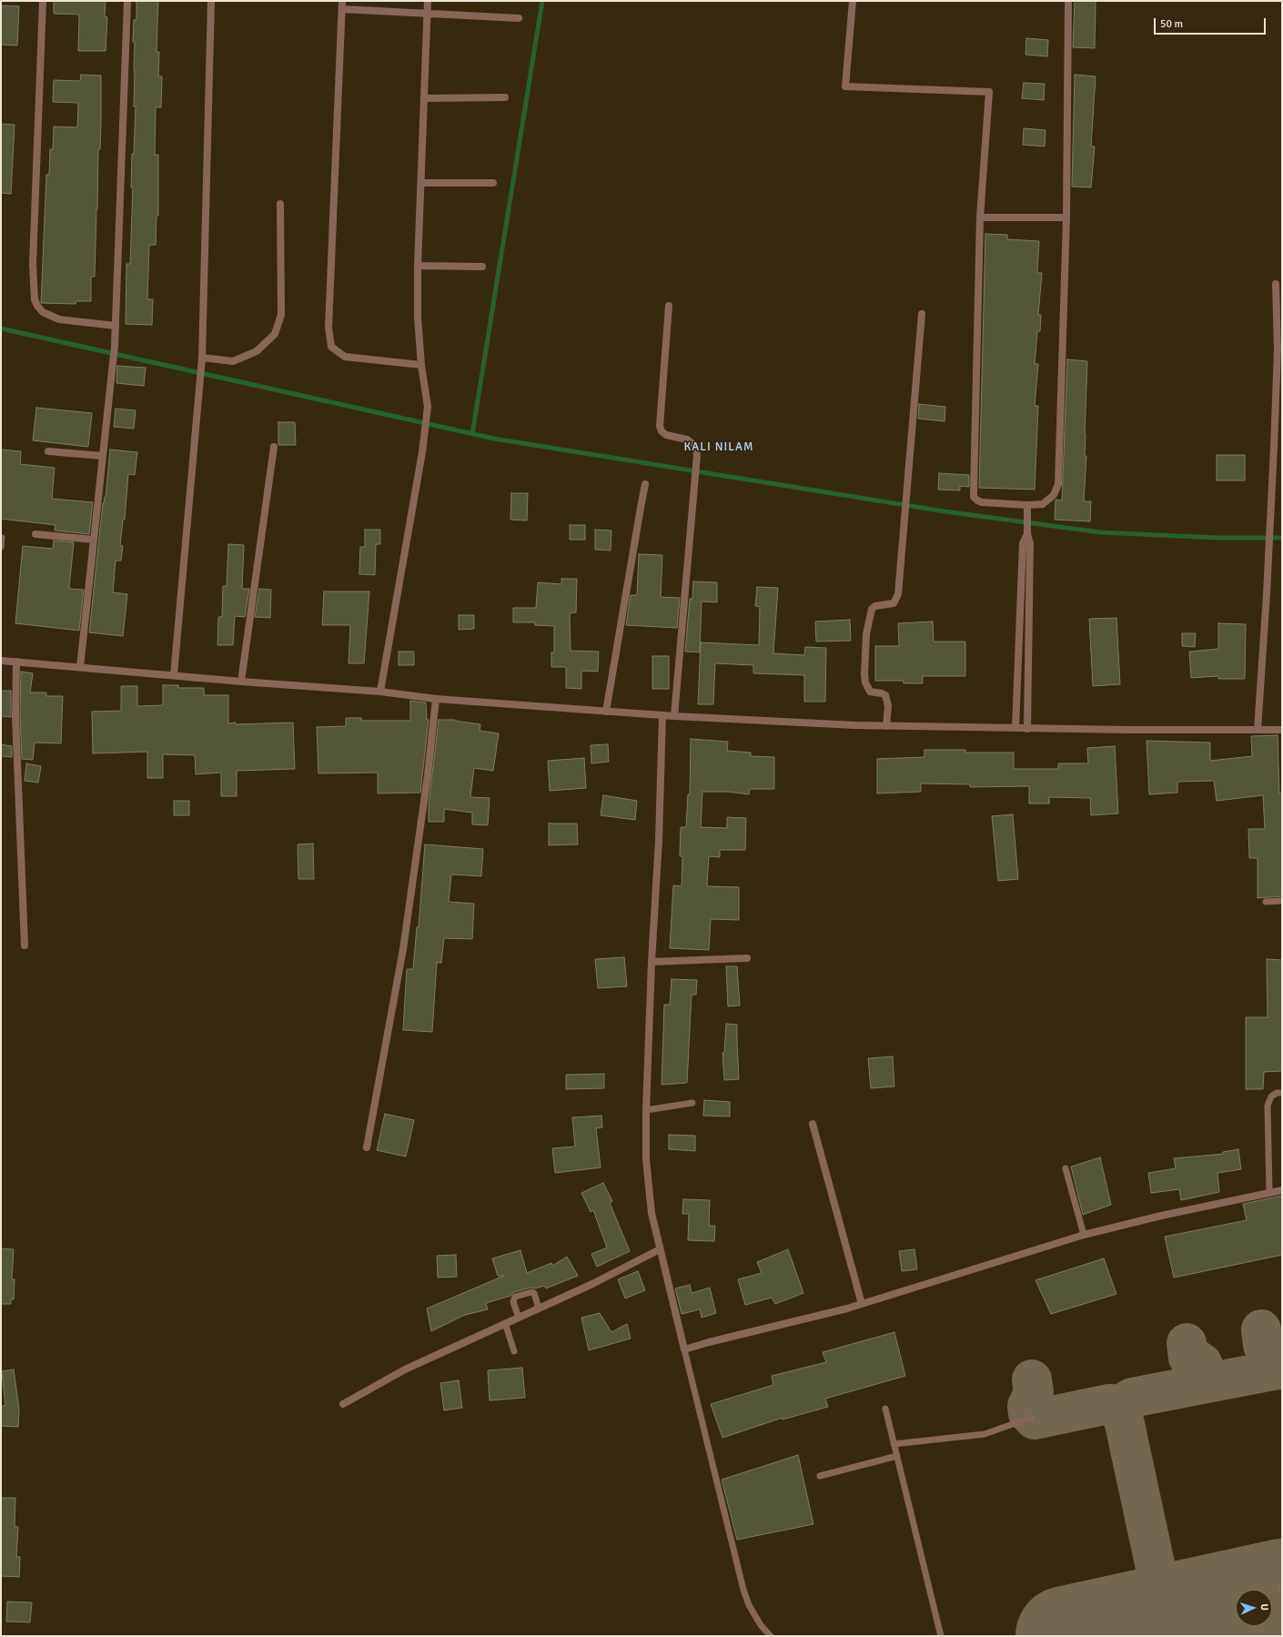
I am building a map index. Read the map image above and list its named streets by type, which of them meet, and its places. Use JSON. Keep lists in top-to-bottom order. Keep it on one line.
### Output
{"districts":["KALI NILAM"],"scale_bar":"50 m","north":"right"}
